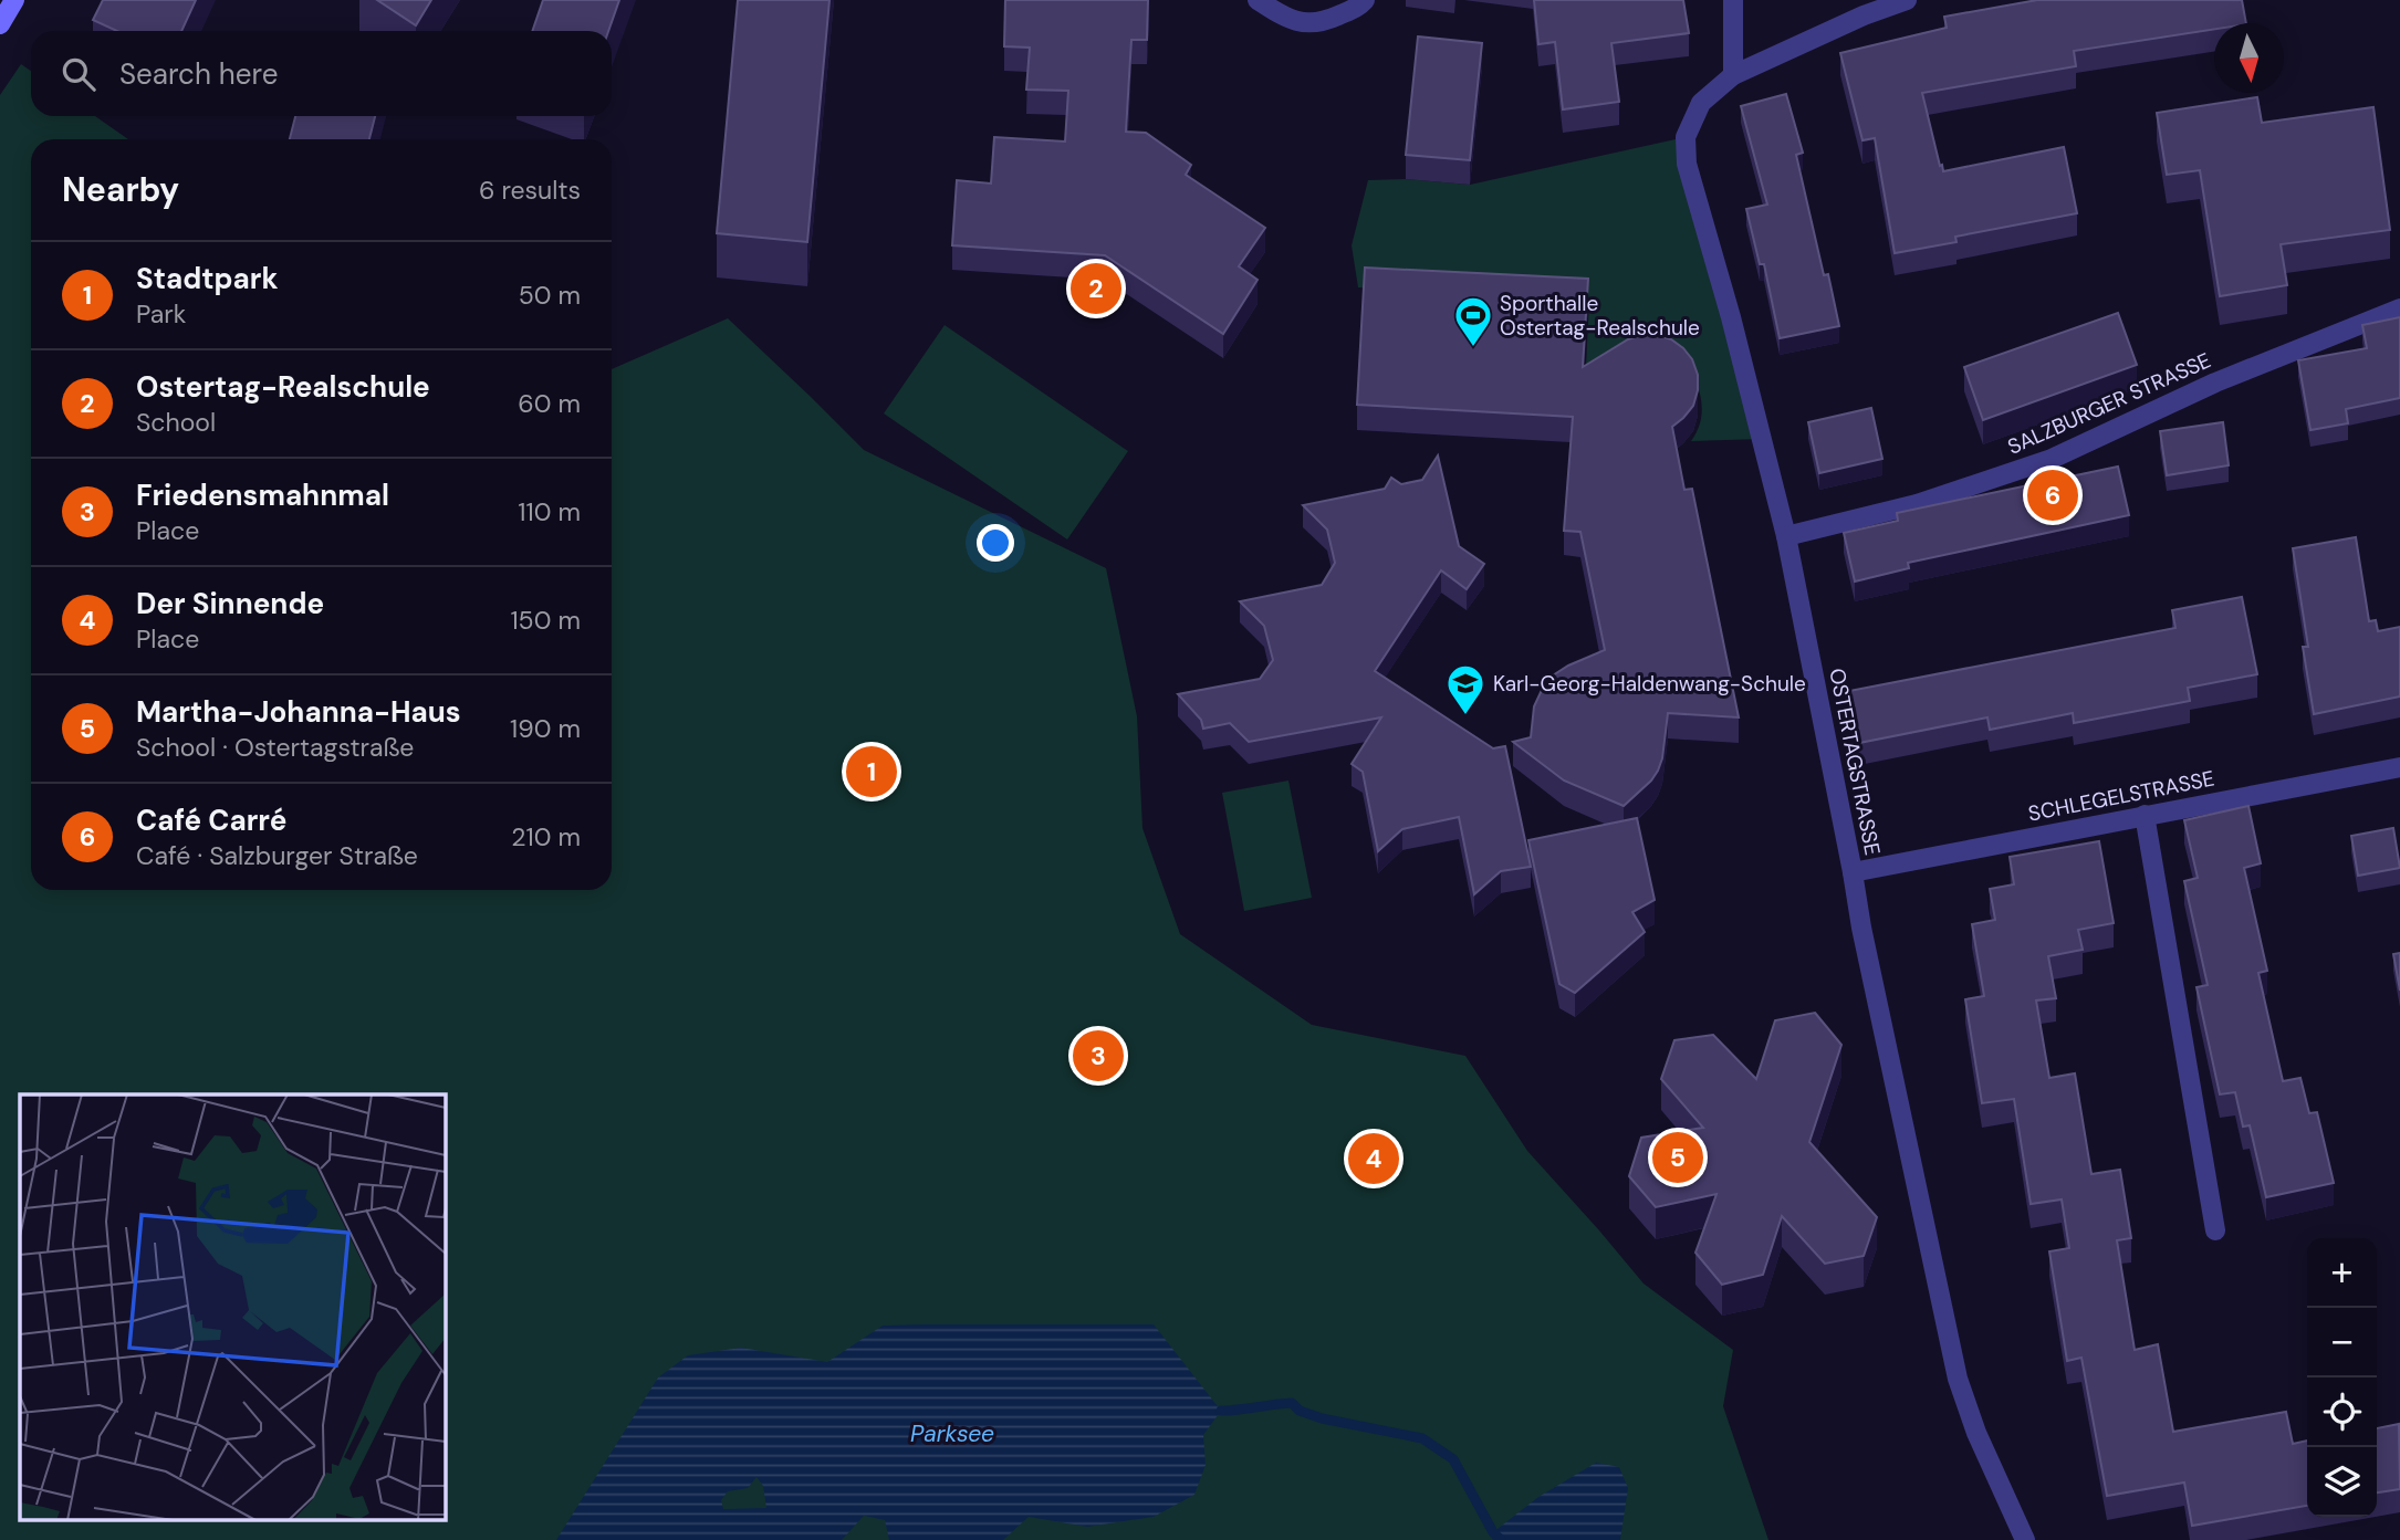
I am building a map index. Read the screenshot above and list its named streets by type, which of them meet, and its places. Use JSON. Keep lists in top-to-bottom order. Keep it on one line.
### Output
{"streets":{"street":["SALZBURGER STRASSE","OSTERTAGSTRASSE","SCHLEGELSTRASSE"]},"crossings":[["SALZBURGER STRASSE","OSTERTAGSTRASSE"],["OSTERTAGSTRASSE","SCHLEGELSTRASSE"]],"water":["Parksee"],"places":{"sports":["Sporthalle Ostertag-Realschule"],"school or university":["Karl-Georg-Haldenwang-Schule"]},"north":"bottom","page":{"search":"Search here","heading":["Nearby","6 results"],"list":[{"mark":"1","name":"Stadtpark","note":"Park","value":"50 m"},{"mark":"2","name":"Ostertag-Realschule","note":"School","value":"60 m"},{"mark":"3","name":"Friedensmahnmal","note":"Place","value":"110 m"},{"mark":"4","name":"Der Sinnende","note":"Place","value":"150 m"},{"mark":"5","name":"Martha-Johanna-Haus","note":"School · Ostertagstraße","value":"190 m"},{"mark":"6","name":"Café Carré","note":"Café · Salzburger Straße","value":"210 m"}],"pins":["2","6","1","3","5","4"],"map_buttons":["+","−"]}}
